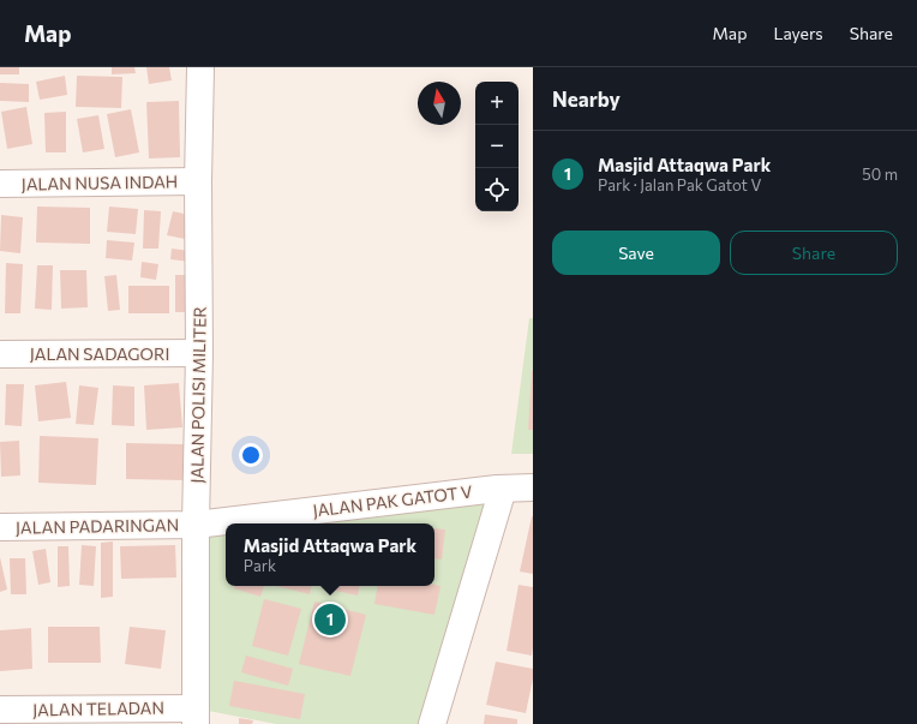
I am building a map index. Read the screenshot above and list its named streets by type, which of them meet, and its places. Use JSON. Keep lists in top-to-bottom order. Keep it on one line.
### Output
{"streets":{"street":["JALAN NUSA INDAH","JALAN SADAGORI","JALAN POLISI MILITER","JALAN PAK GATOT V","JALAN PADARINGAN","JALAN TELADAN"]},"crossings":[["JALAN NUSA INDAH","JALAN POLISI MILITER"],["JALAN SADAGORI","JALAN POLISI MILITER"],["JALAN POLISI MILITER","JALAN PAK GATOT V"],["JALAN POLISI MILITER","JALAN PADARINGAN"],["JALAN POLISI MILITER","JALAN TELADAN"],["JALAN PAK GATOT V","JALAN PADARINGAN"]],"north":"top","page":{"header":"Map","nav":["Map","Layers","Share"],"heading":"Nearby","map_buttons":["+","−"],"list":[{"mark":"1","name":"Masjid Attaqwa Park","note":"Park · Jalan Pak Gatot V","value":"50 m"}],"buttons":["Save","Share"],"popup":["Masjid Attaqwa Park","Park"],"pins":"1"}}
